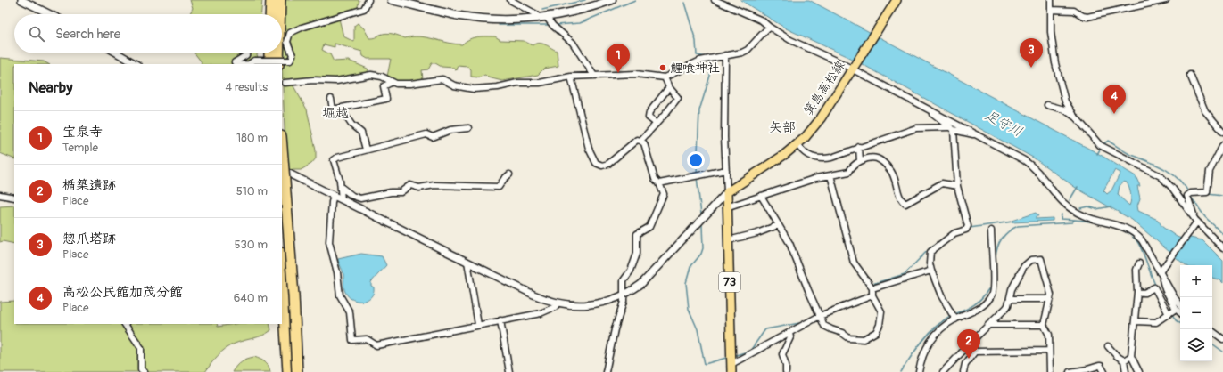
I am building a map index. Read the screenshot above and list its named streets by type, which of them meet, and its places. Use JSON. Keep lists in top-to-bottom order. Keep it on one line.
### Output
{"streets":{"main road":["箕島高松線","73"]},"crossings":[["箕島高松線","73"]],"districts":["堀越","矢部"],"water":["足守川"],"places":["鯉喰神社"],"page":{"search":"Search here","pins":["3","1","4","2"],"heading":["Nearby","4 results"],"list":[{"mark":"1","name":"宝泉寺","note":"Temple","value":"180 m"},{"mark":"2","name":"楯築遺跡","note":"Place","value":"510 m"},{"mark":"3","name":"惣爪塔跡","note":"Place","value":"530 m"},{"mark":"4","name":"高松公民館加茂分館","note":"Place","value":"640 m"}],"map_buttons":["+","−"]}}
